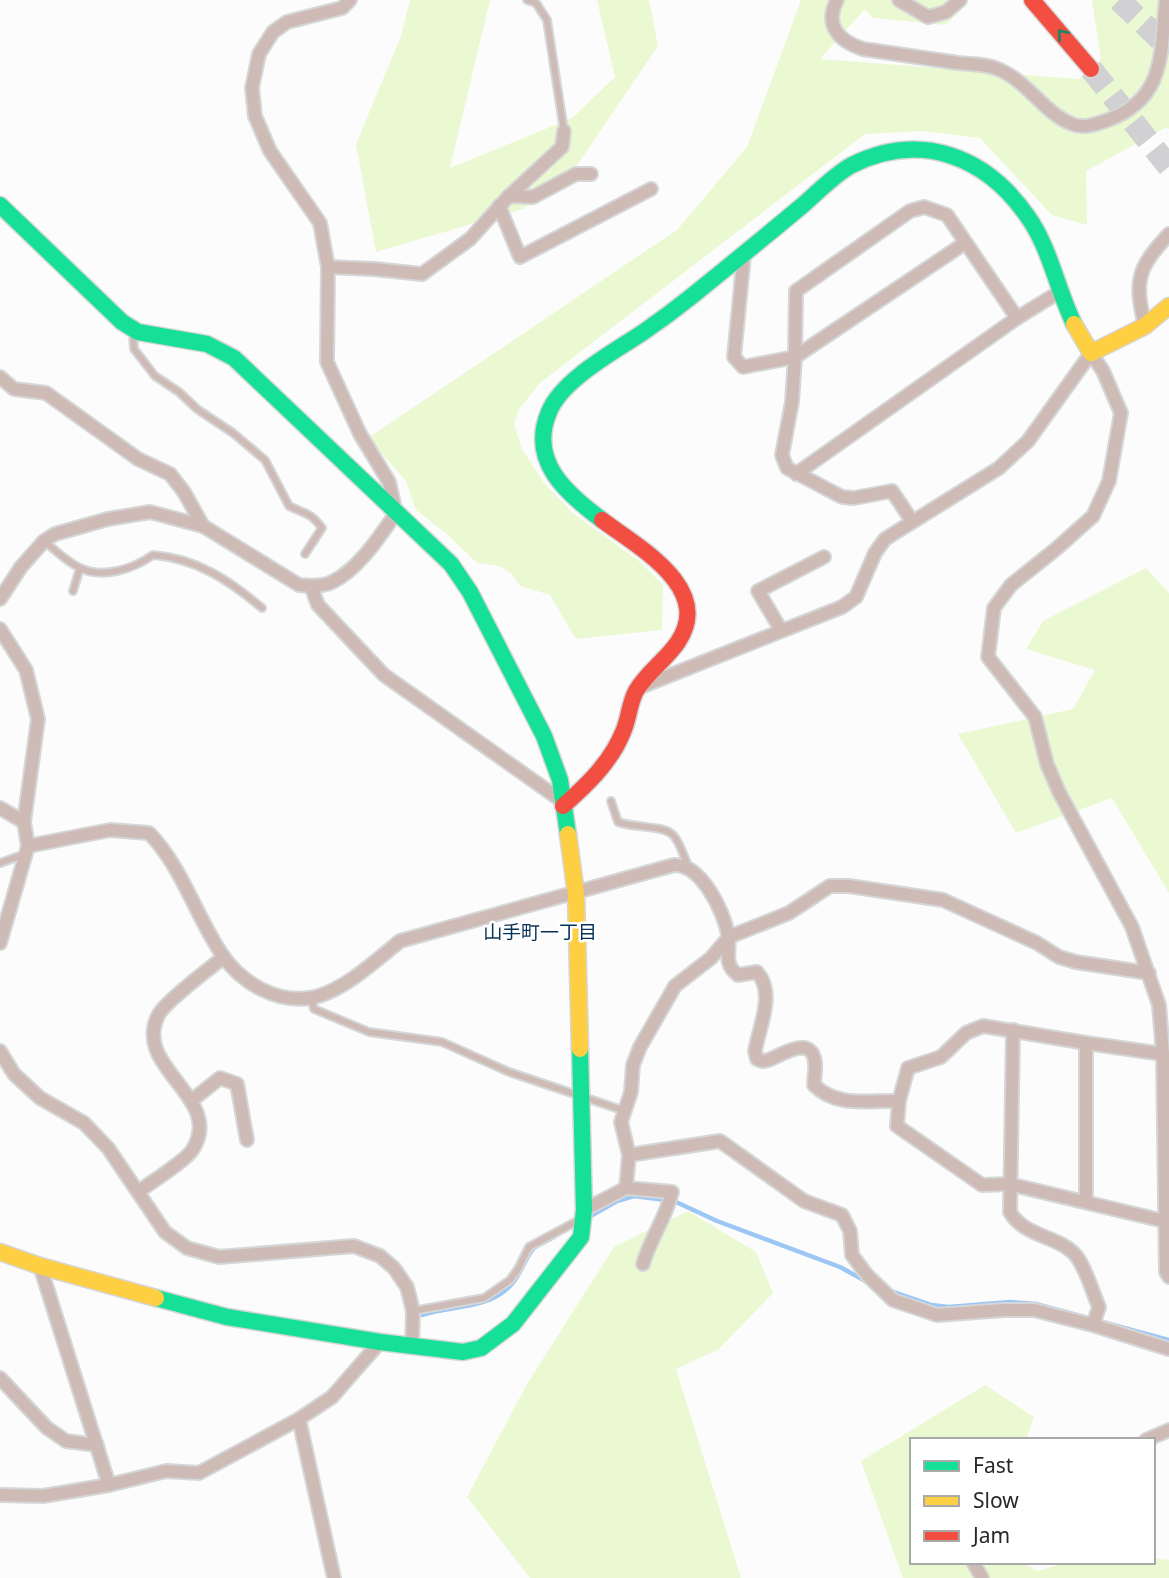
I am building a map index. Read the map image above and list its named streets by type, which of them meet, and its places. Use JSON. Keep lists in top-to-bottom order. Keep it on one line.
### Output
{"districts":["山手町一丁目"],"legend":["Fast","Slow","Jam"]}
